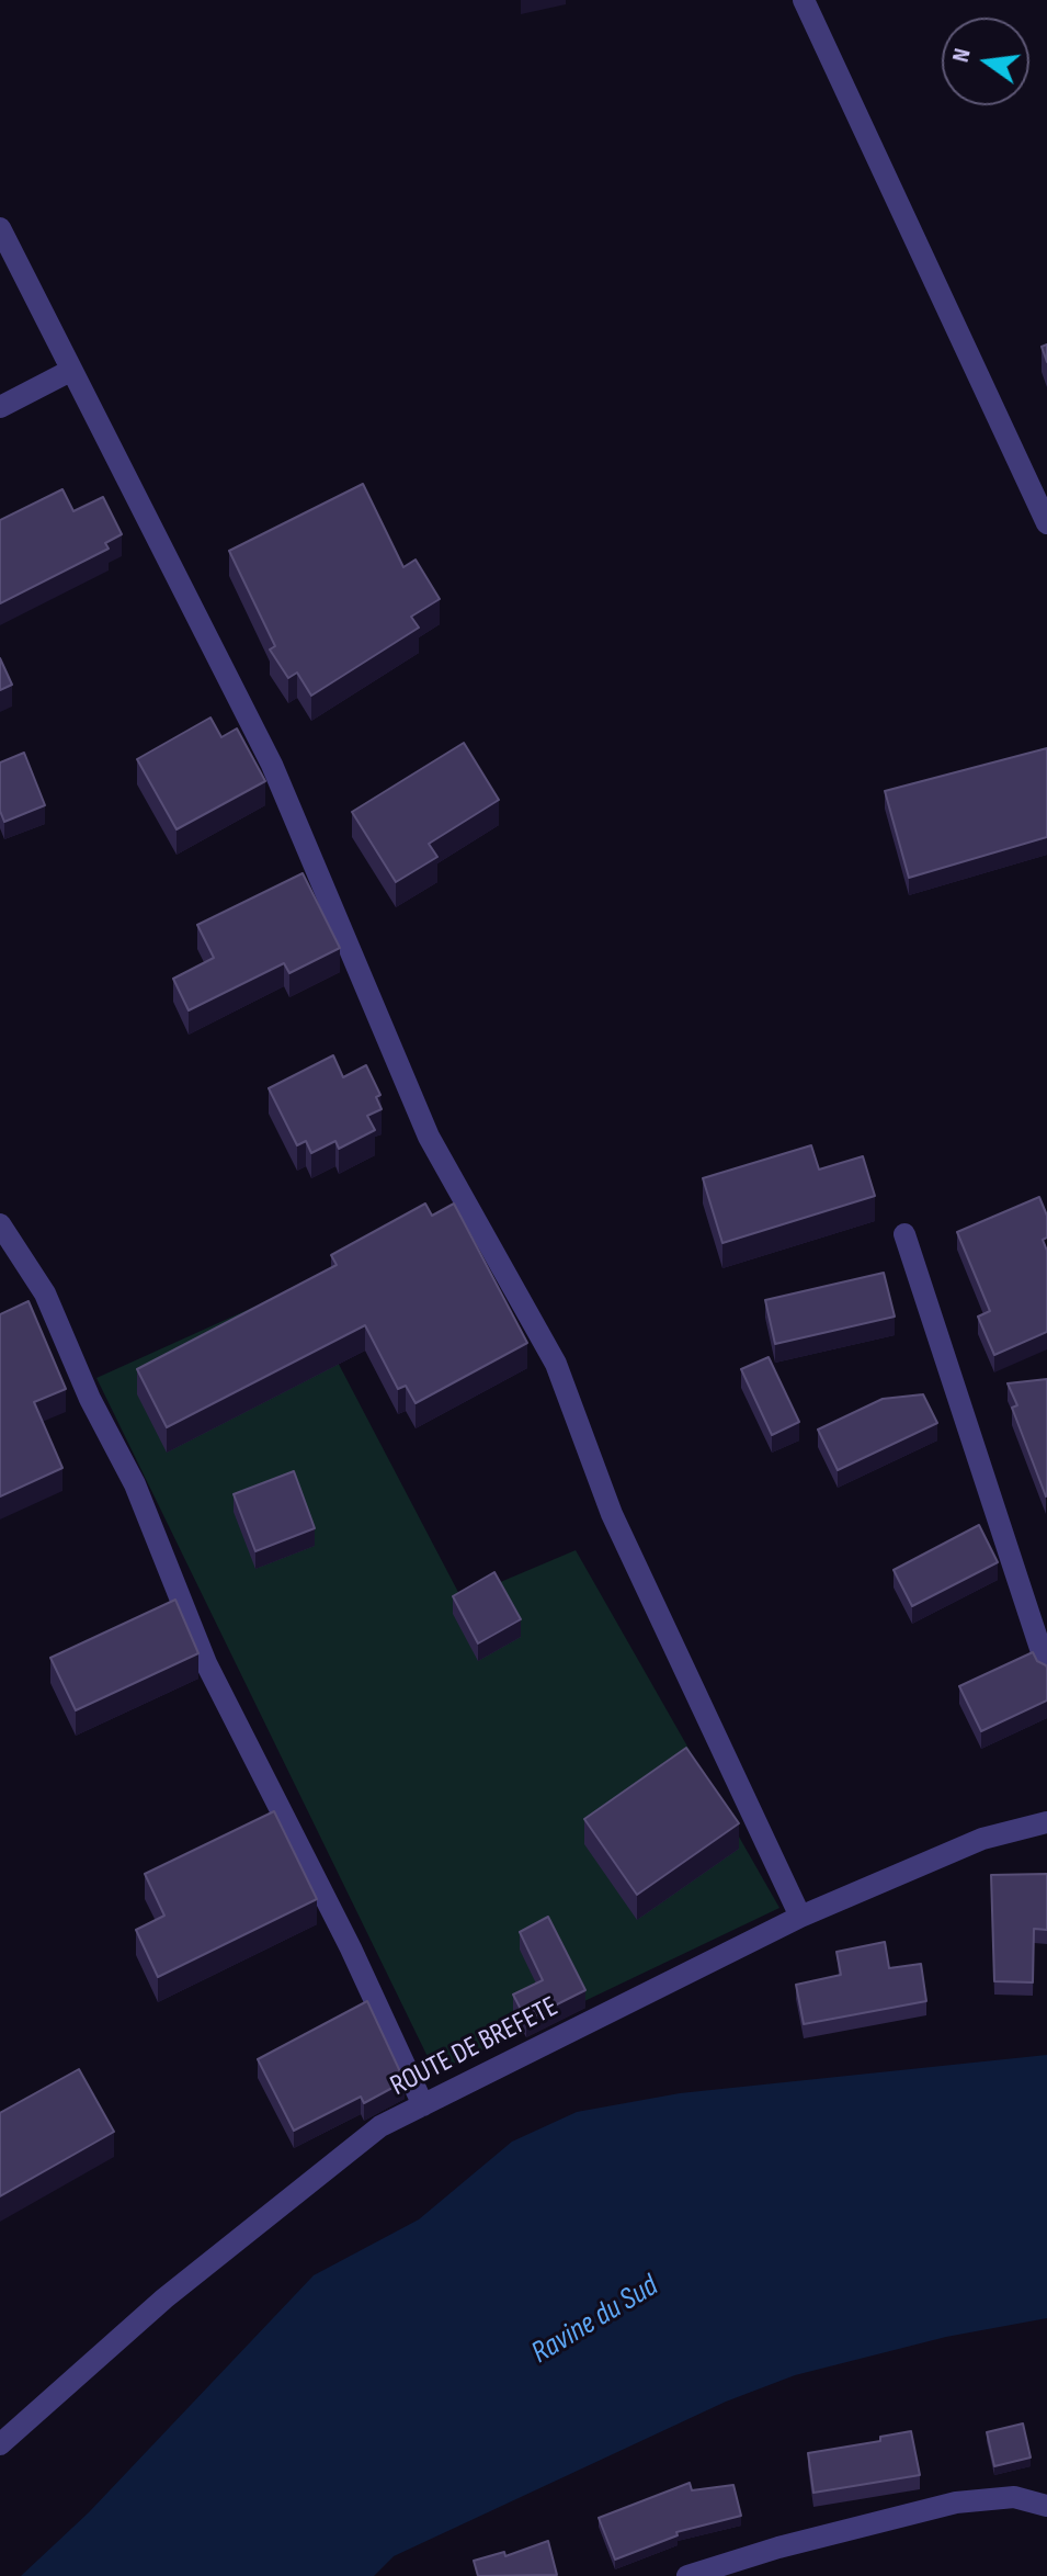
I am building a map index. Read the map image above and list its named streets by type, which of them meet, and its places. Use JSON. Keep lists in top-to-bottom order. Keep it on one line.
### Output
{"streets":{"street":["ROUTE DE BREFETE"]},"water":["Ravine du Sud"],"north":"left"}
